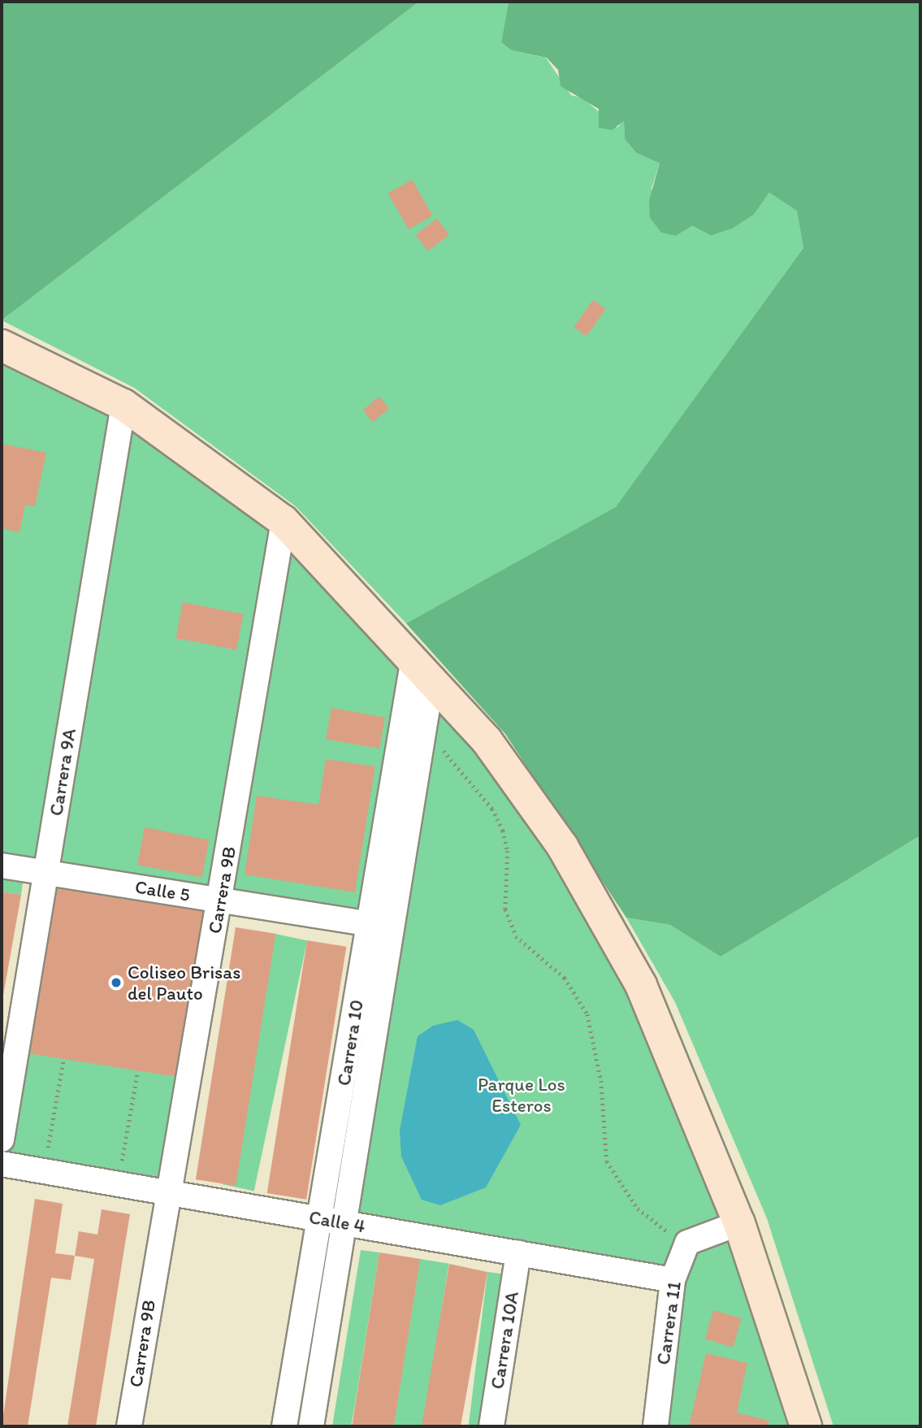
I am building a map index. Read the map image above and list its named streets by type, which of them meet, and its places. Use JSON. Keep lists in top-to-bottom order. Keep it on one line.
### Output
{"streets":{"street":["Carrera 9A","Carrera 9B","Calle 5","Carrera 10","Calle 4","Carrera 11","Carrera 10A"]},"crossings":[["Carrera 9A","Calle 5"],["Carrera 9B","Calle 5"],["Carrera 9B","Calle 4"],["Calle 5","Carrera 10"],["Carrera 10","Calle 4"],["Calle 4","Carrera 11"],["Calle 4","Carrera 10A"]],"parks":["Parque Los Esteros"],"places":["Coliseo Brisas del Pauto"]}
